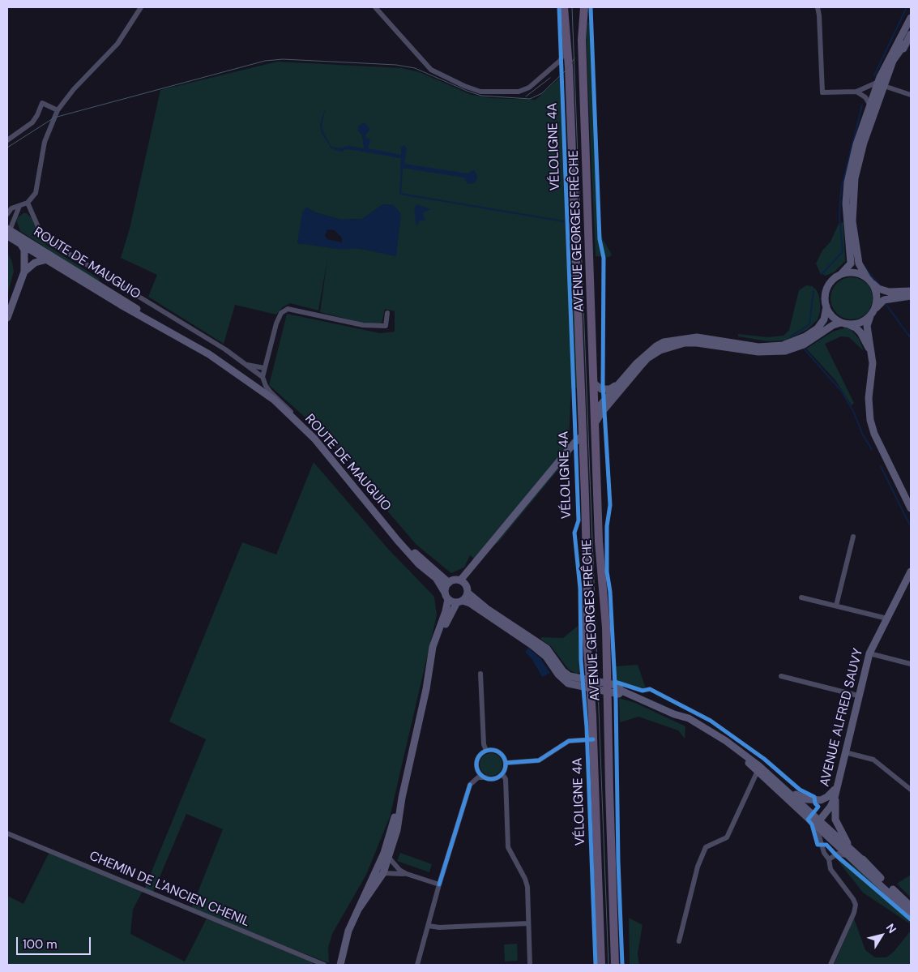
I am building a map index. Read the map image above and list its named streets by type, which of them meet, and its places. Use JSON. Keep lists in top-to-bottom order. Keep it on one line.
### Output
{"streets":{"main road":["AVENUE GEORGES FRÊCHE"],"street":["ROUTE DE MAUGUIO","AVENUE ALFRED SAUVY","CHEMIN DE L'ANCIEN CHENIL"],"cycle path":["VÉLOLIGNE 4A"]},"scale_bar":"100 m","north":"top right"}
